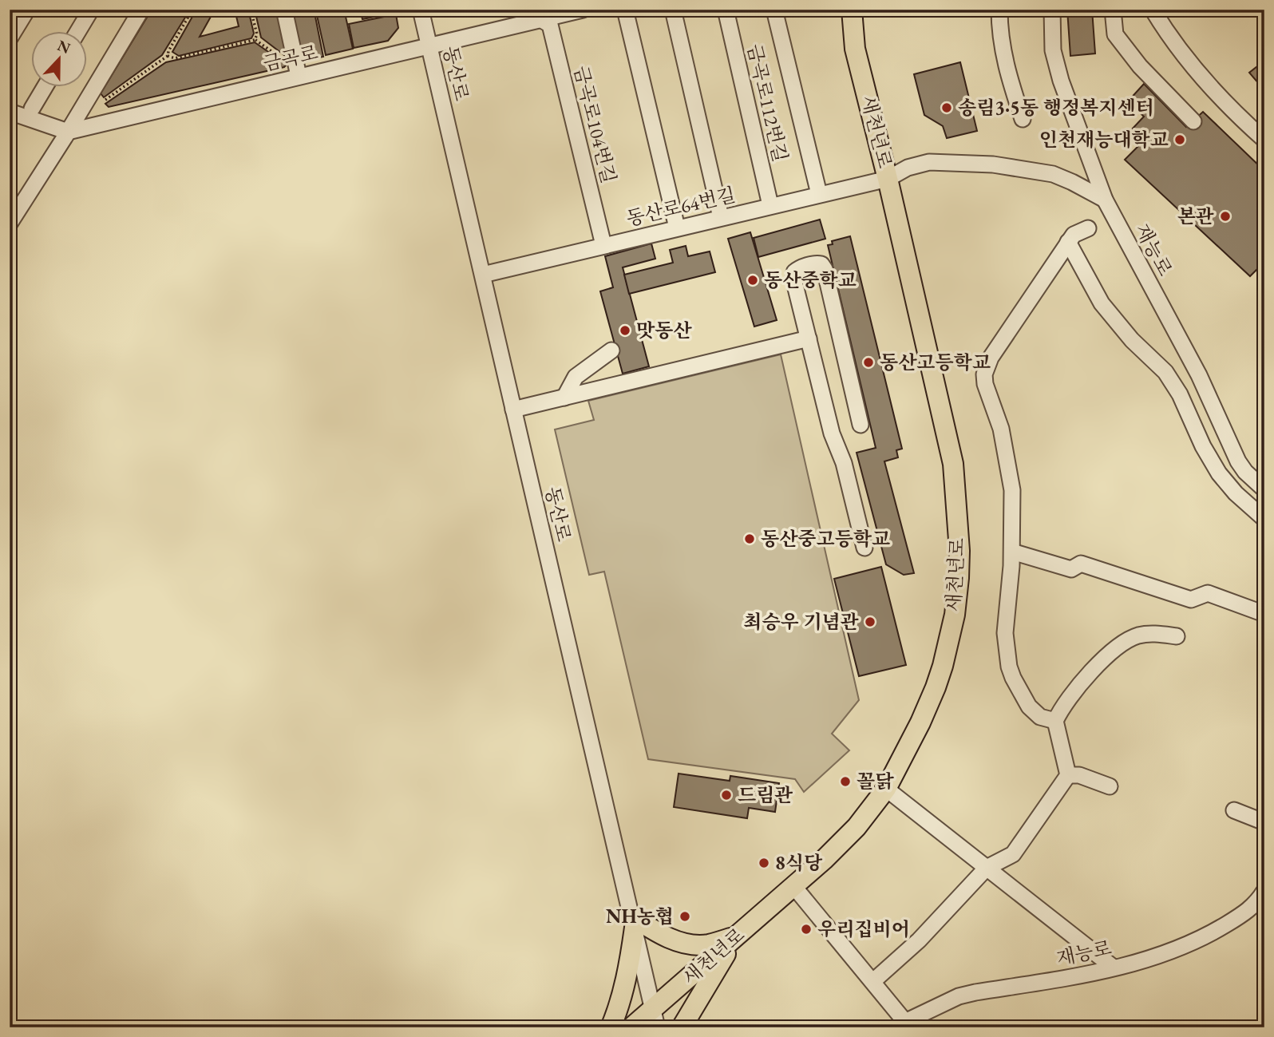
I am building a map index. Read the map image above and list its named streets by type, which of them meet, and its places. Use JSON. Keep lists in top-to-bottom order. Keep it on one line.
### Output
{"streets":{"main road":["새천년로"],"street":["금곡로","동산로","금곡로112번길","금곡로104번길","동산로64번길","재능로"]},"crossings":[["금곡로","동산로"],["금곡로","금곡로104번길"],["동산로","새천년로"],["동산로","동산로64번길"],["금곡로112번길","동산로64번길"],["금곡로104번길","동산로64번길"],["새천년로","동산로64번길"],["동산로64번길","재능로"]],"places":["송림3·5동 행정복지센터","인천재능대학교","본관","동산중학교","맛동산","동산고등학교","동산중고등학교","최승우 기념관","꼴닭","드림관","8식당","NH농협","우리집비어"],"north":"top"}
